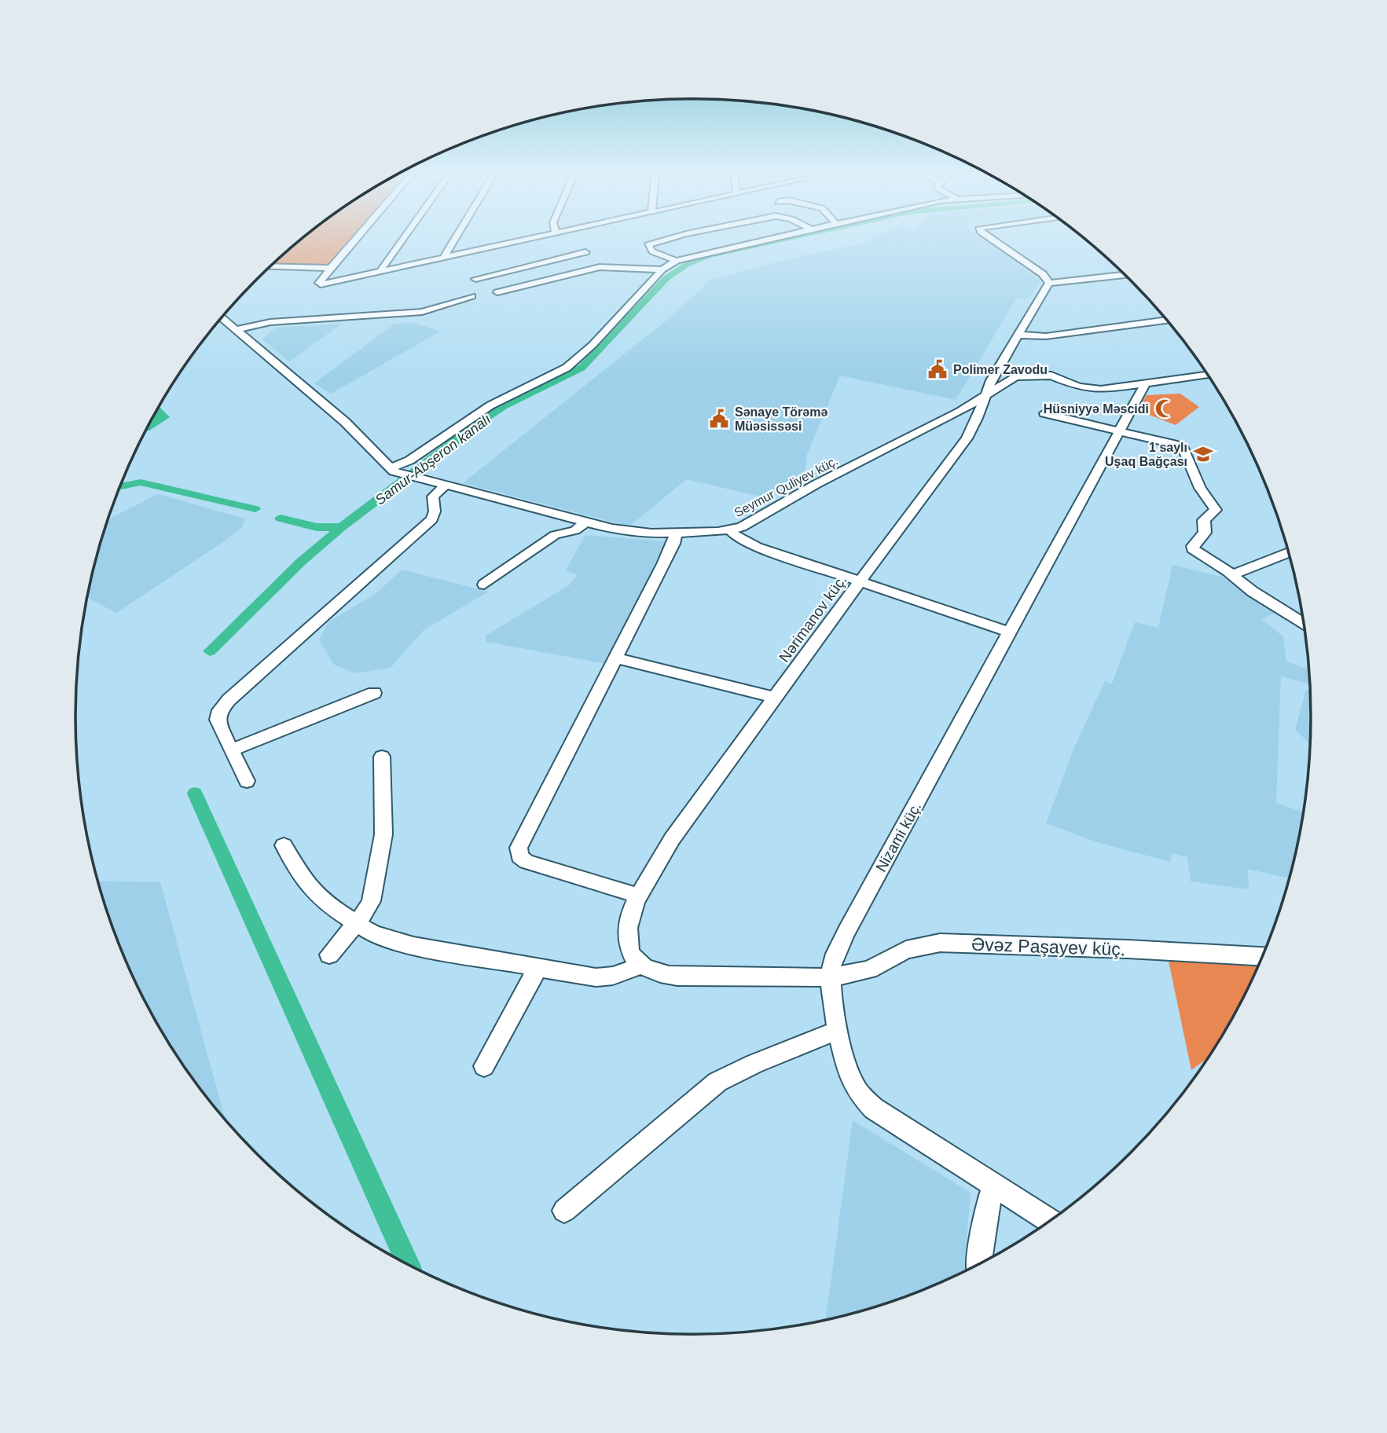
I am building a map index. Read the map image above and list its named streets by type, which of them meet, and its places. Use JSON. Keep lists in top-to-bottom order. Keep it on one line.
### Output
{"streets":{"street":["Seymur Quliyev küç.","Nərimanov küç.","Nizami küç.","Əvəz Paşayev küç."]},"crossings":[["Seymur Quliyev küç.","Nərimanov küç."],["Nizami küç.","Əvəz Paşayev küç."]],"water":["Samur-Abşeron kanalı"],"places":{"public building":["Polimer Zavodu","Sənaye Törəmə Müəsissəsi"],"mosque":["Hüsniyyə Məscidi"],"school or university":["1 saylı Uşaq Bağçası"]}}
